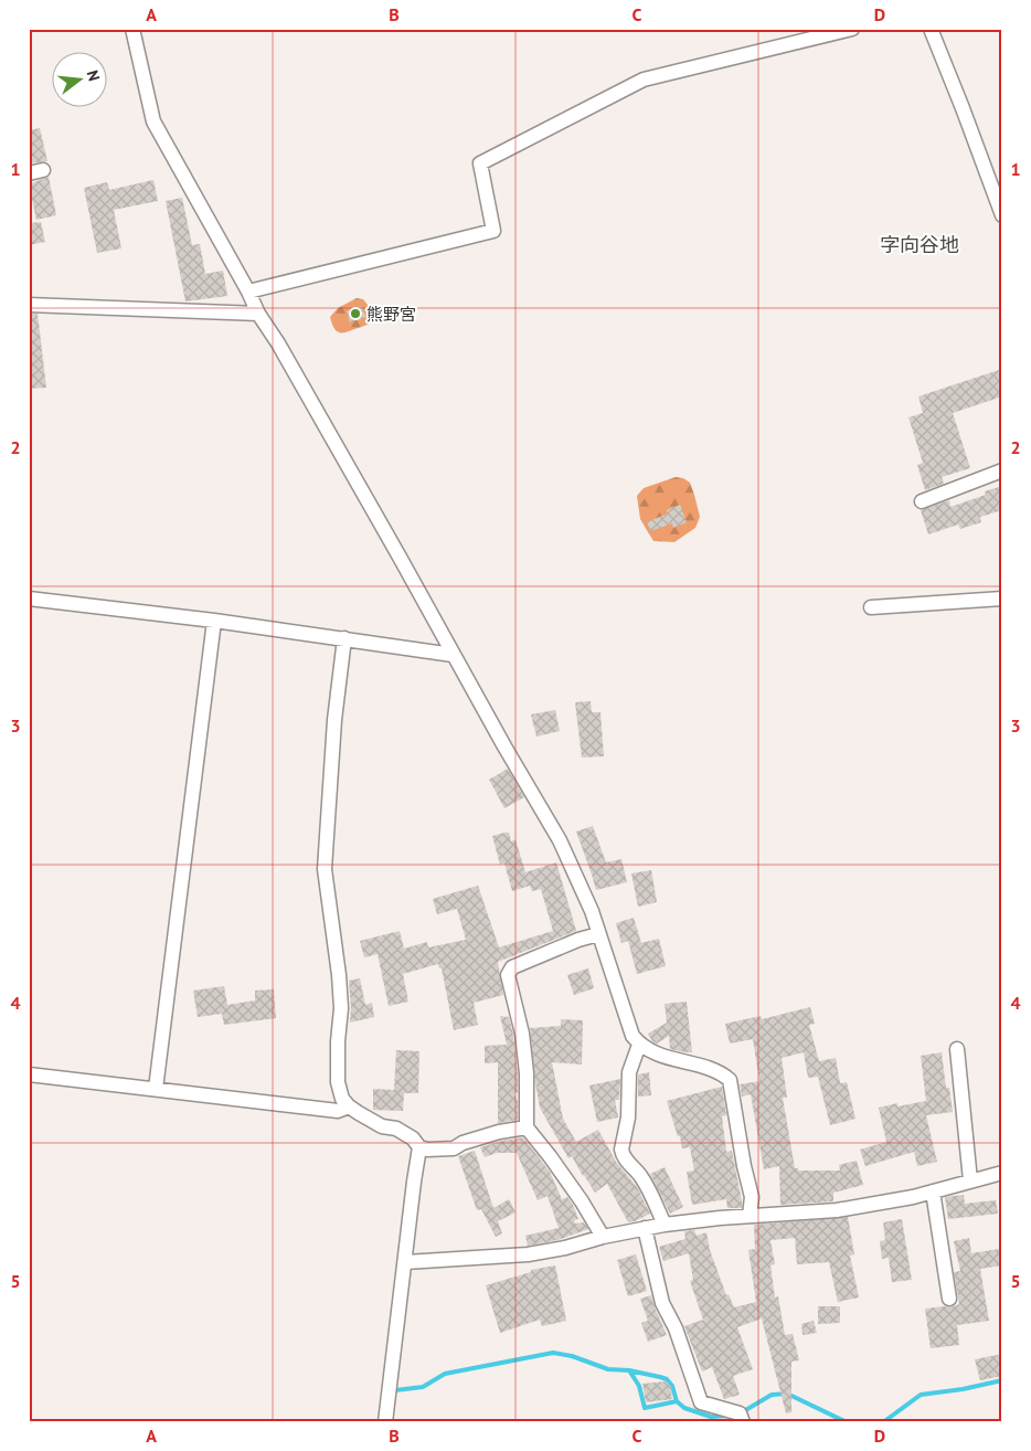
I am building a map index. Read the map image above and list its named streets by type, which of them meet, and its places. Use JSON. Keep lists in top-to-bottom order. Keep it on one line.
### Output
{"districts":["字向谷地"],"places":["熊野宮"],"north":"right","grid":{"columns":["A","B","C","D"],"rows":["1","2","3","4","5"]}}
